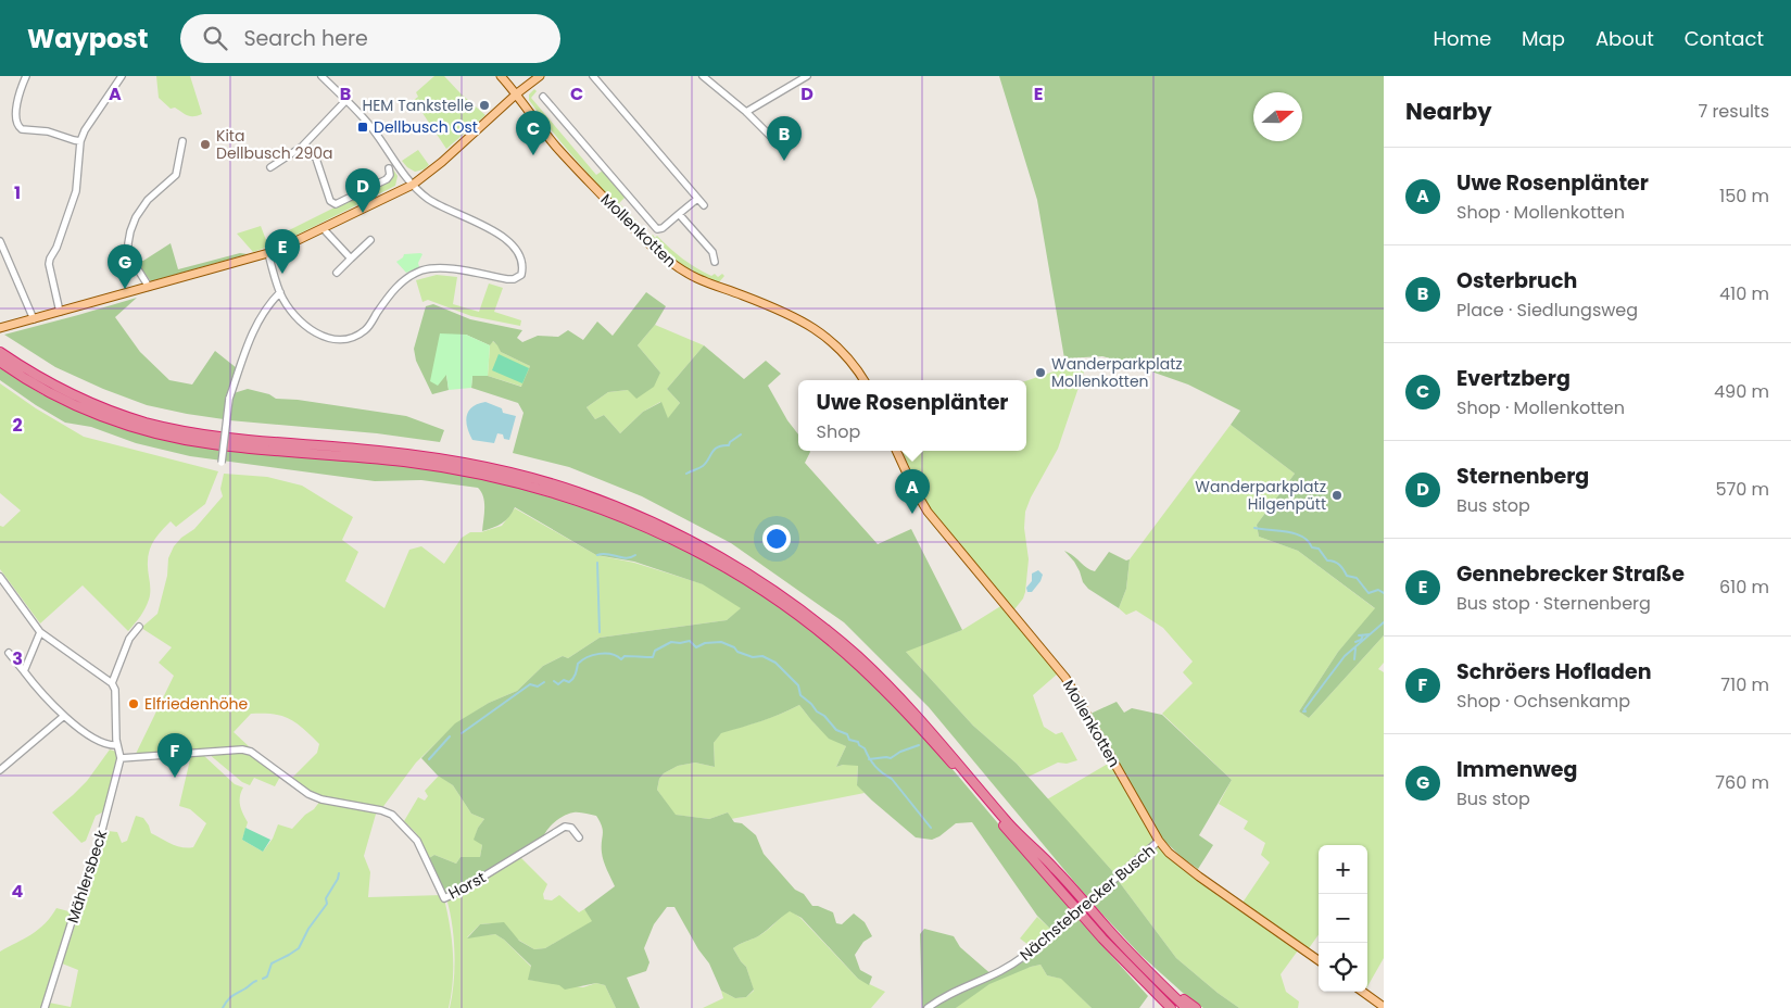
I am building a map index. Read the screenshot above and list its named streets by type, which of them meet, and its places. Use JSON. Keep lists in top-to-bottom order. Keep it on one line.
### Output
{"streets":{"main road":["Mollenkotten"],"street":["Mählersbeck","Horst","Nächstebrecker Busch"]},"crossings":[["Mollenkotten","Nächstebrecker Busch"],["Mählersbeck","Horst"]],"places":{"other":["HEM Tankstelle","Kita Dellbusch 290a","Wanderparkplatz Mollenkotten","Wanderparkplatz Hilgenpütt","Elfriedenhöhe"],"transit":["Dellbusch Ost"]},"north":"right","page":{"header":"Waypost","search":"Search here","nav":["Home","Map","About","Contact"],"heading":["Nearby","7 results"],"pins":["C","B","D","E","G","A","F"],"list":[{"mark":"A","name":"Uwe Rosenplänter","note":"Shop · Mollenkotten","value":"150 m"},{"mark":"B","name":"Osterbruch","note":"Place · Siedlungsweg","value":"410 m"},{"mark":"C","name":"Evertzberg","note":"Shop · Mollenkotten","value":"490 m"},{"mark":"D","name":"Sternenberg","note":"Bus stop","value":"570 m"},{"mark":"E","name":"Gennebrecker Straße","note":"Bus stop · Sternenberg","value":"610 m"},{"mark":"F","name":"Schröers Hofladen","note":"Shop · Ochsenkamp","value":"710 m"},{"mark":"G","name":"Immenweg","note":"Bus stop","value":"760 m"}],"popup":["Uwe Rosenplänter","Shop"],"map_buttons":["+","−"]},"grid":{"columns":["A","B","C","D","E"],"rows":["1","2","3","4"]}}
